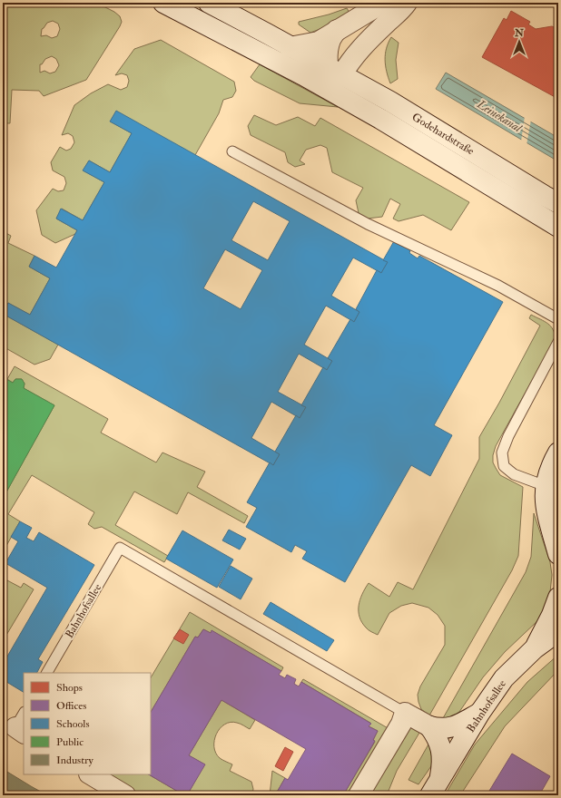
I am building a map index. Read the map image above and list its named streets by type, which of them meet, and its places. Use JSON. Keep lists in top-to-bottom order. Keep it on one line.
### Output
{"streets":{"street":["Godehardstraße","Bahnhofsallee"]},"water":["Leinekanal"],"legend":["Shops","Offices","Schools","Public","Industry"],"north":"top"}
